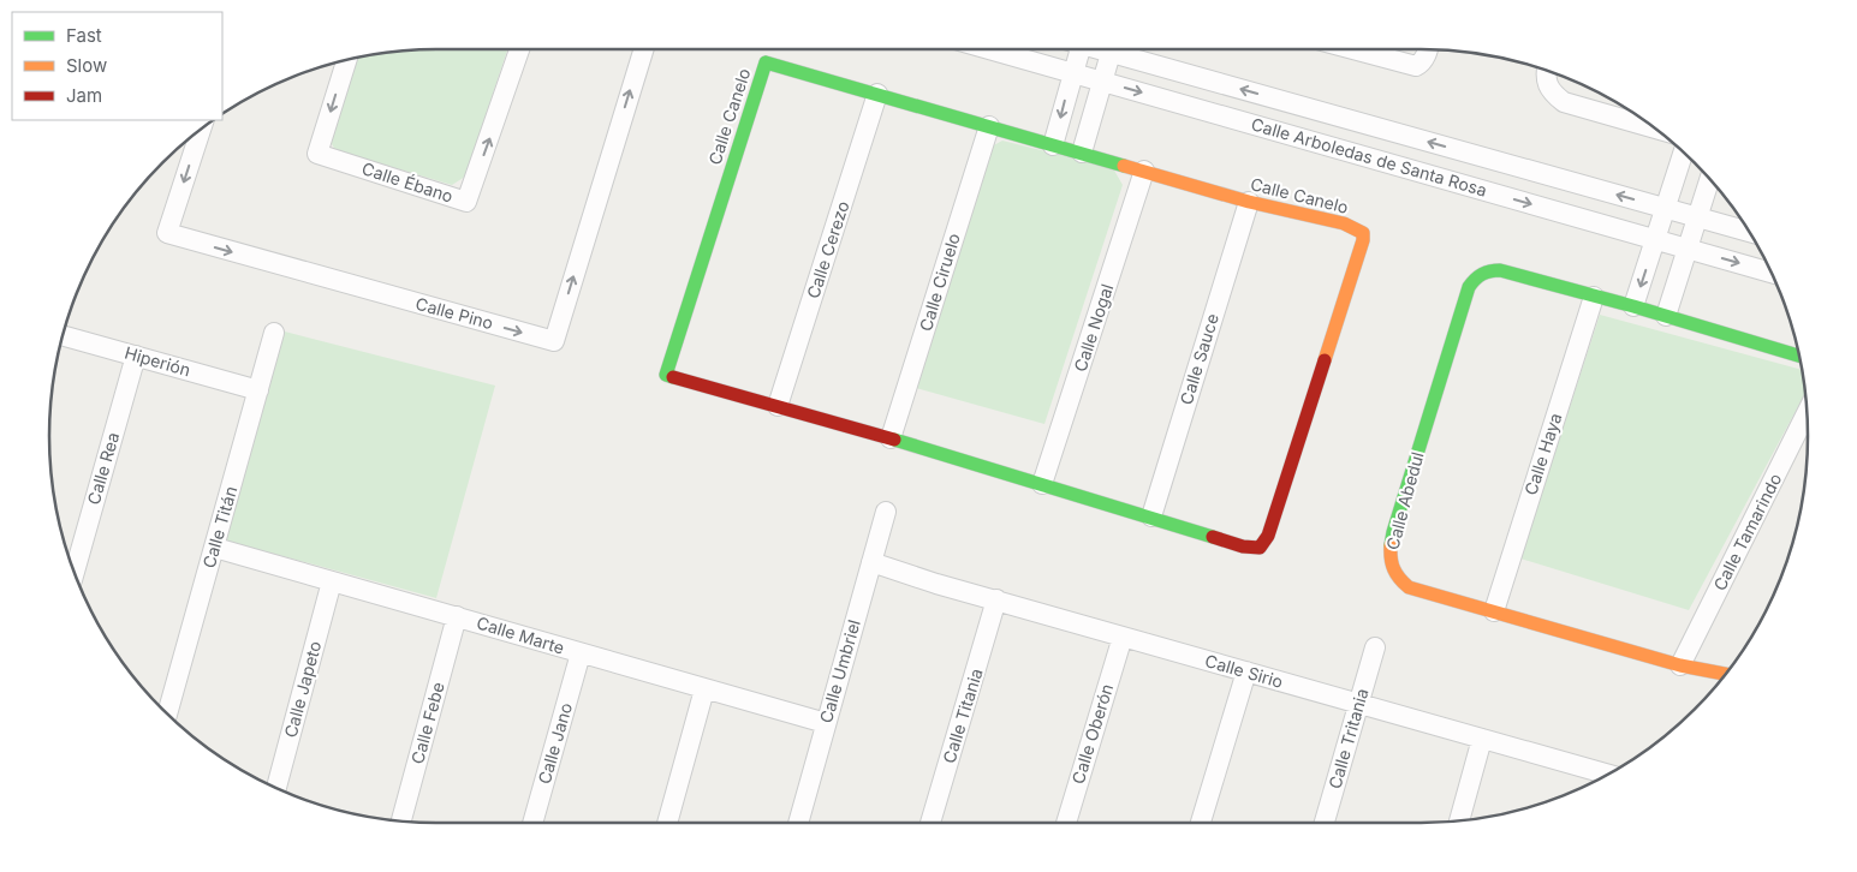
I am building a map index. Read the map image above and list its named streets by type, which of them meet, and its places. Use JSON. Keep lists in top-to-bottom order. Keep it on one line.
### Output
{"streets":{"street":["Calle Canelo","Calle Arboledas de Santa Rosa","Calle Ébano","Calle Cerezo","Calle Ciruelo","Calle Pino","Calle Nogal","Calle Sauce","Hiperión","Calle Haya","Calle Rea","Calle Abedul","Calle Titán","Calle Tamarindo","Calle Marte","Calle Umbriel","Calle Sirio","Calle Japeto","Calle Titania","Calle Febe","Calle Oberón","Calle Tritania","Calle Jano"]},"crossings":[["Calle Canelo","Calle Cerezo"],["Calle Canelo","Calle Ciruelo"],["Calle Canelo","Calle Nogal"],["Calle Canelo","Calle Sauce"],["Hiperión","Calle Rea"],["Hiperión","Calle Titán"],["Calle Haya","Calle Abedul"],["Calle Abedul","Calle Tamarindo"],["Calle Titán","Calle Marte"],["Calle Marte","Calle Umbriel"],["Calle Marte","Calle Japeto"],["Calle Marte","Calle Febe"],["Calle Marte","Calle Jano"],["Calle Umbriel","Calle Sirio"],["Calle Sirio","Calle Titania"],["Calle Sirio","Calle Oberón"],["Calle Sirio","Calle Tritania"]],"legend":["Fast","Slow","Jam"]}
